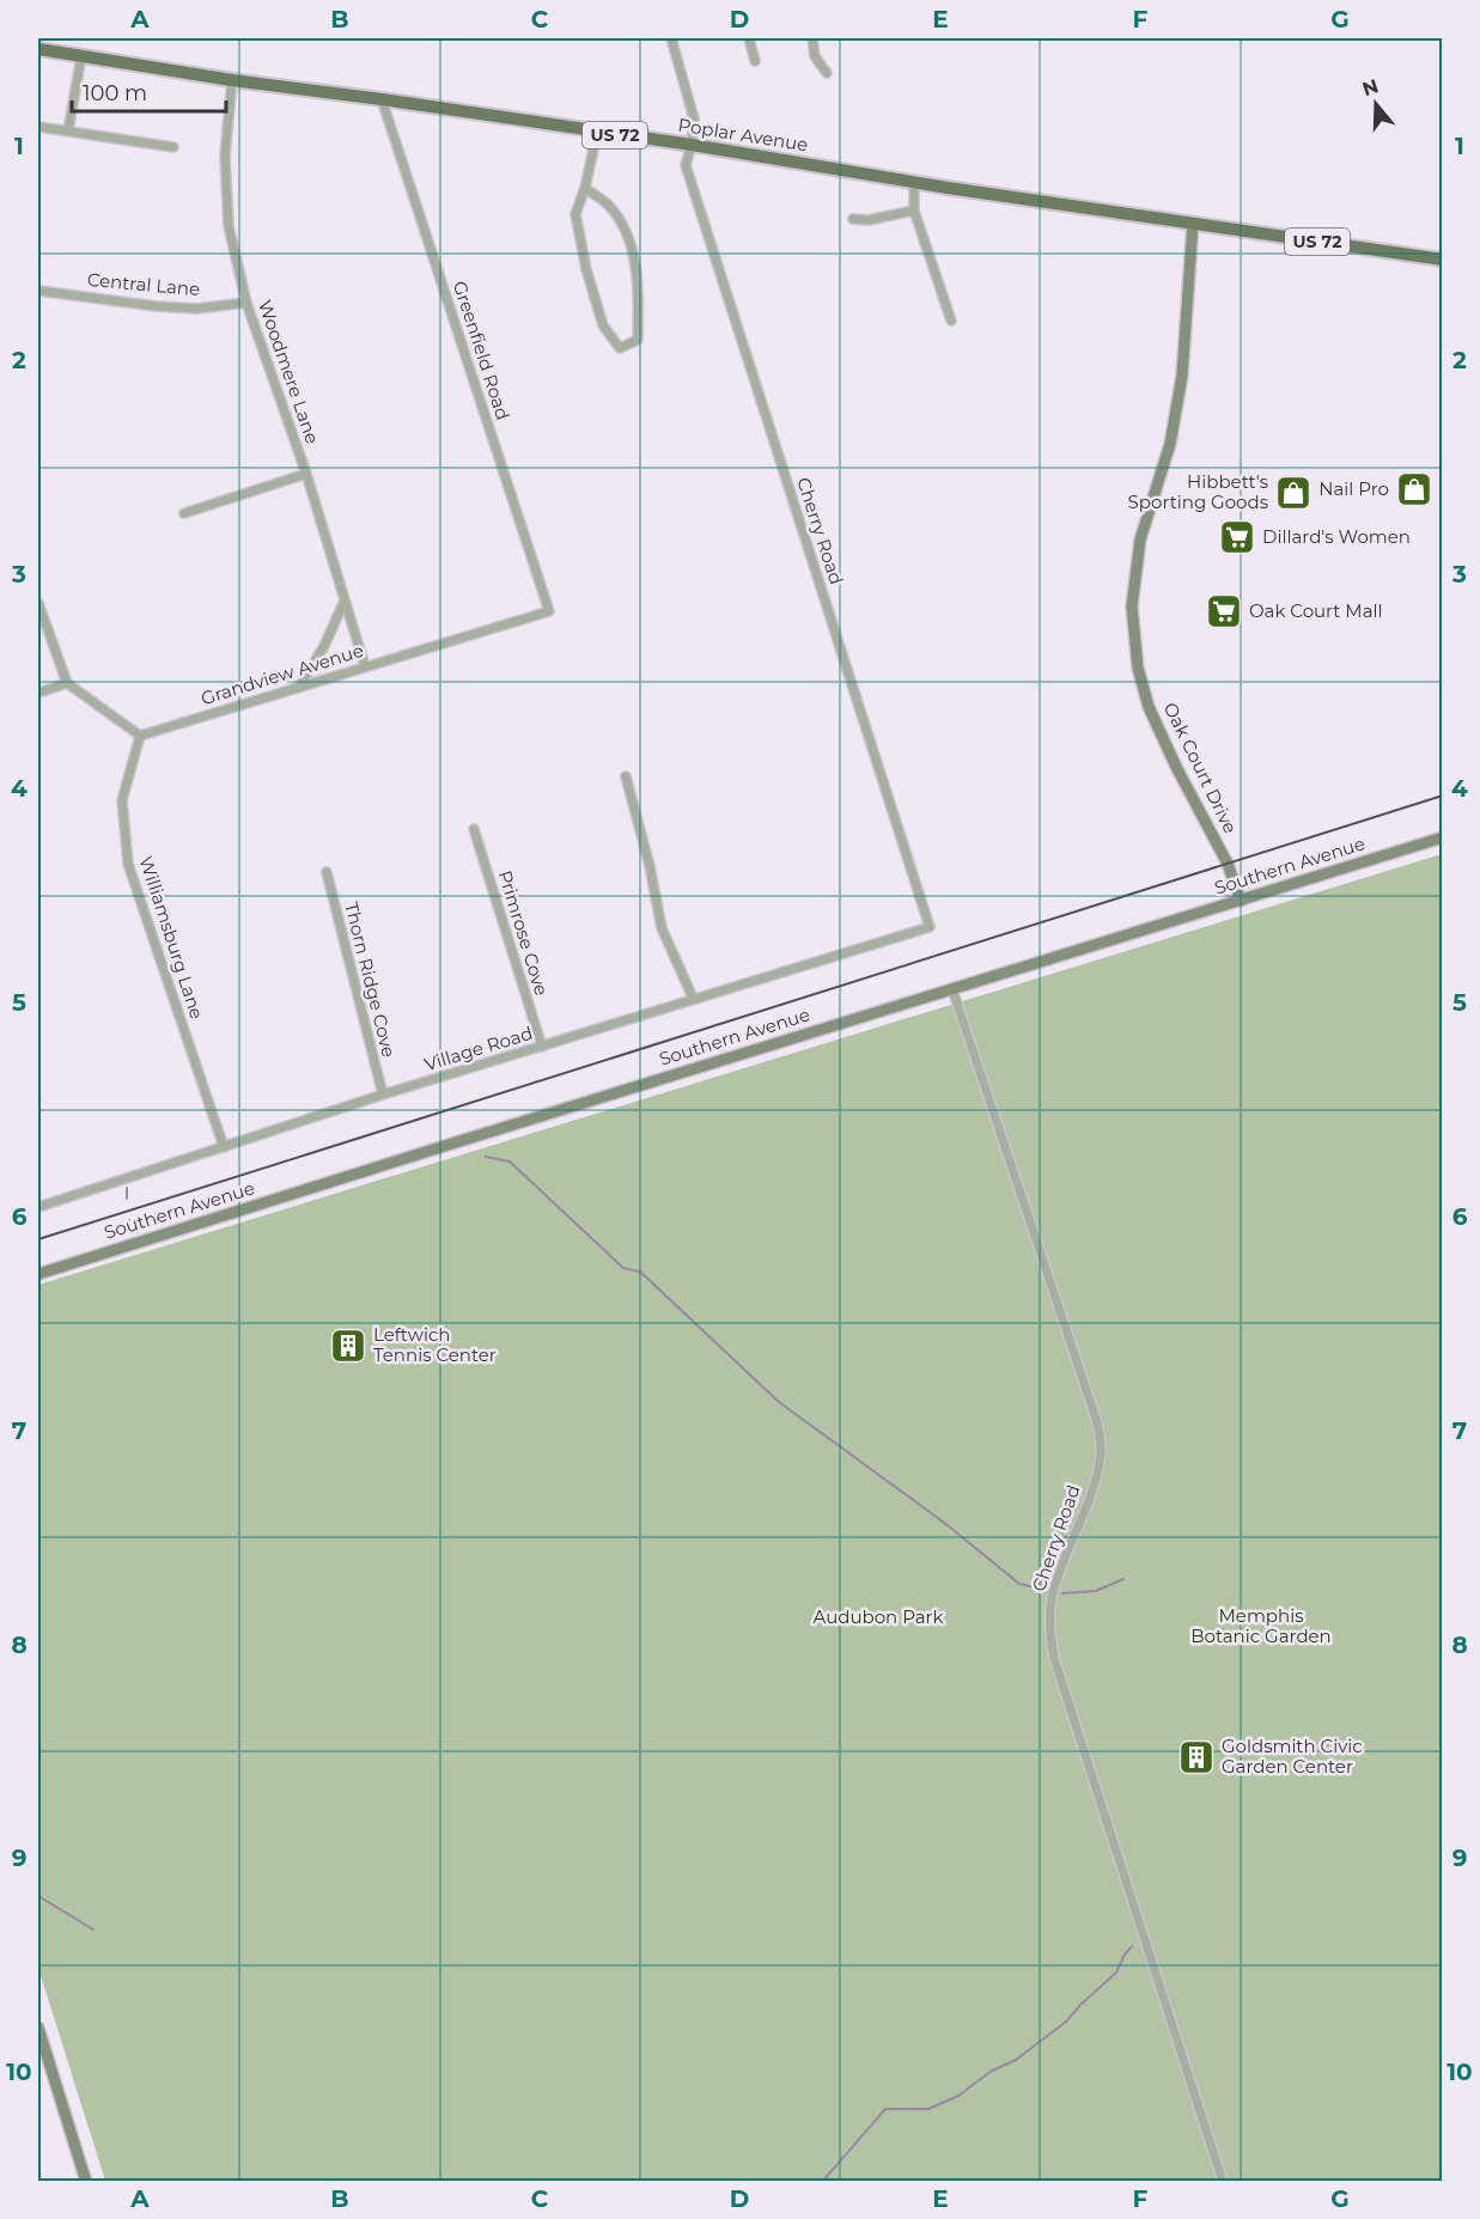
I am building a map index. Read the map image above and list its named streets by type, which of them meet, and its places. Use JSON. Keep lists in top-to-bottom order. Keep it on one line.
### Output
{"streets":{"main road":["US 72","Poplar Avenue"],"street":["Central Lane","Greenfield Road","Woodmere Lane","Cherry Road","Grandview Avenue","Oak Court Drive","Southern Avenue","Primrose Cove","Williamsburg Lane","Thorn Ridge Cove","Village Road"]},"crossings":[["Poplar Avenue","Greenfield Road"],["Poplar Avenue","Woodmere Lane"],["Poplar Avenue","Cherry Road"],["Poplar Avenue","Oak Court Drive"],["Central Lane","Woodmere Lane"],["Greenfield Road","Grandview Avenue"],["Woodmere Lane","Grandview Avenue"],["Cherry Road","Southern Avenue"],["Cherry Road","Village Road"],["Grandview Avenue","Williamsburg Lane"],["Oak Court Drive","Southern Avenue"],["Primrose Cove","Village Road"],["Williamsburg Lane","Village Road"],["Thorn Ridge Cove","Village Road"]],"parks":["Memphis Botanic Garden","Audubon Park"],"places":{"shop":["Nail Pro","Hibbett's Sporting Goods"],"supermarket":["Dillard's Women","Oak Court Mall"],"building":["Leftwich Tennis Center","Goldsmith Civic Garden Center"]},"scale_bar":"100 m","north":"top","grid":{"columns":["A","B","C","D","E","F","G"],"rows":["1","2","3","4","5","6","7","8","9","10"]}}
